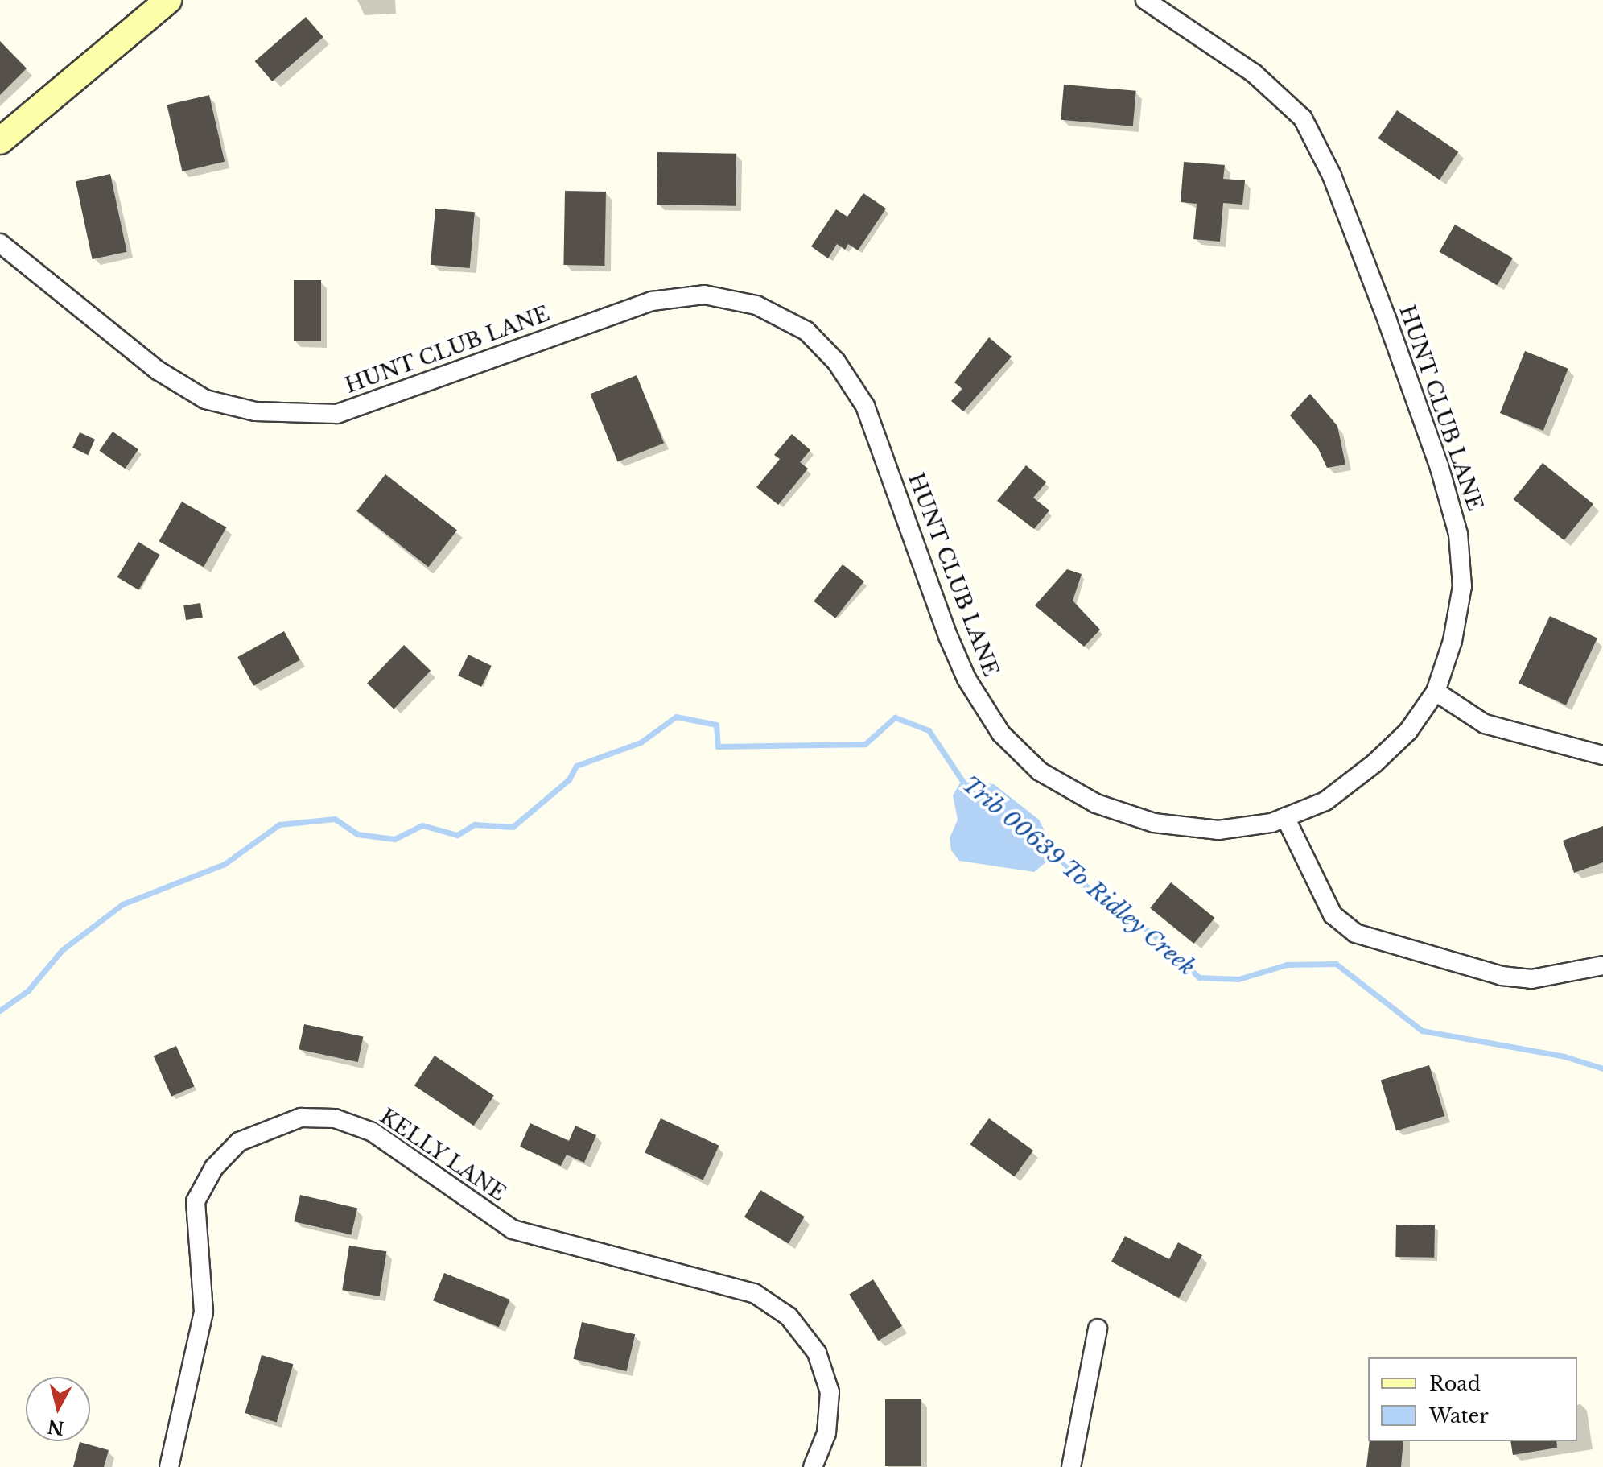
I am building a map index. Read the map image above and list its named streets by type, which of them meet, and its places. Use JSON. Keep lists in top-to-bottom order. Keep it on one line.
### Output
{"streets":{"street":["HUNT CLUB LANE","KELLY LANE"]},"water":["Trib 00639 To Ridley Creek"],"legend":["Road","Water"],"north":"bottom"}
